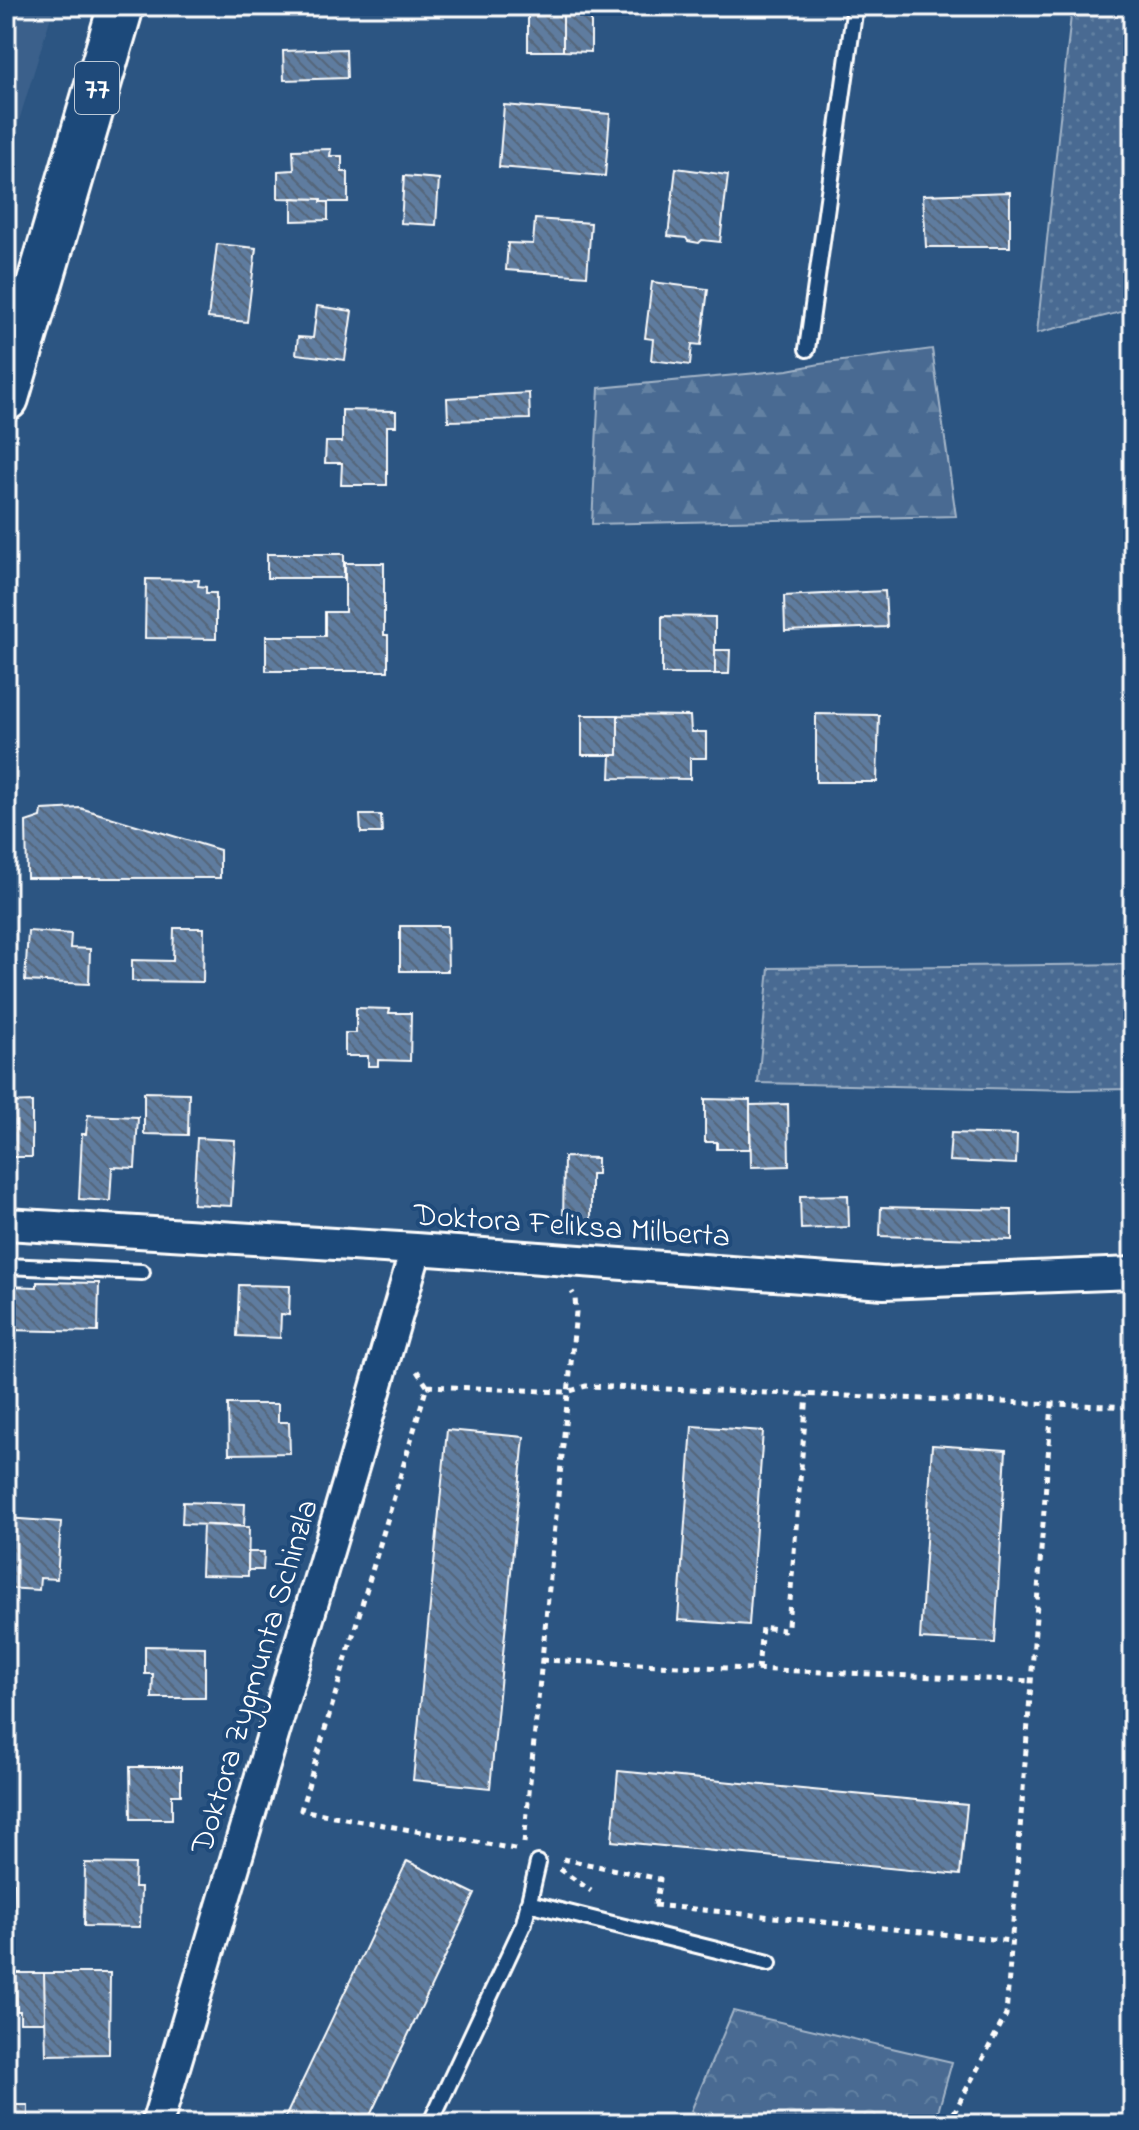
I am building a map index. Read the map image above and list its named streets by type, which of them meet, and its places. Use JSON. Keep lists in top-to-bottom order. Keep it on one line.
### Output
{"streets":{"main road":["77"],"street":["Doktora Feliksa Milberta","Doktora Zygmunta Schinzla"]},"crossings":[["Doktora Feliksa Milberta","Doktora Zygmunta Schinzla"]]}
